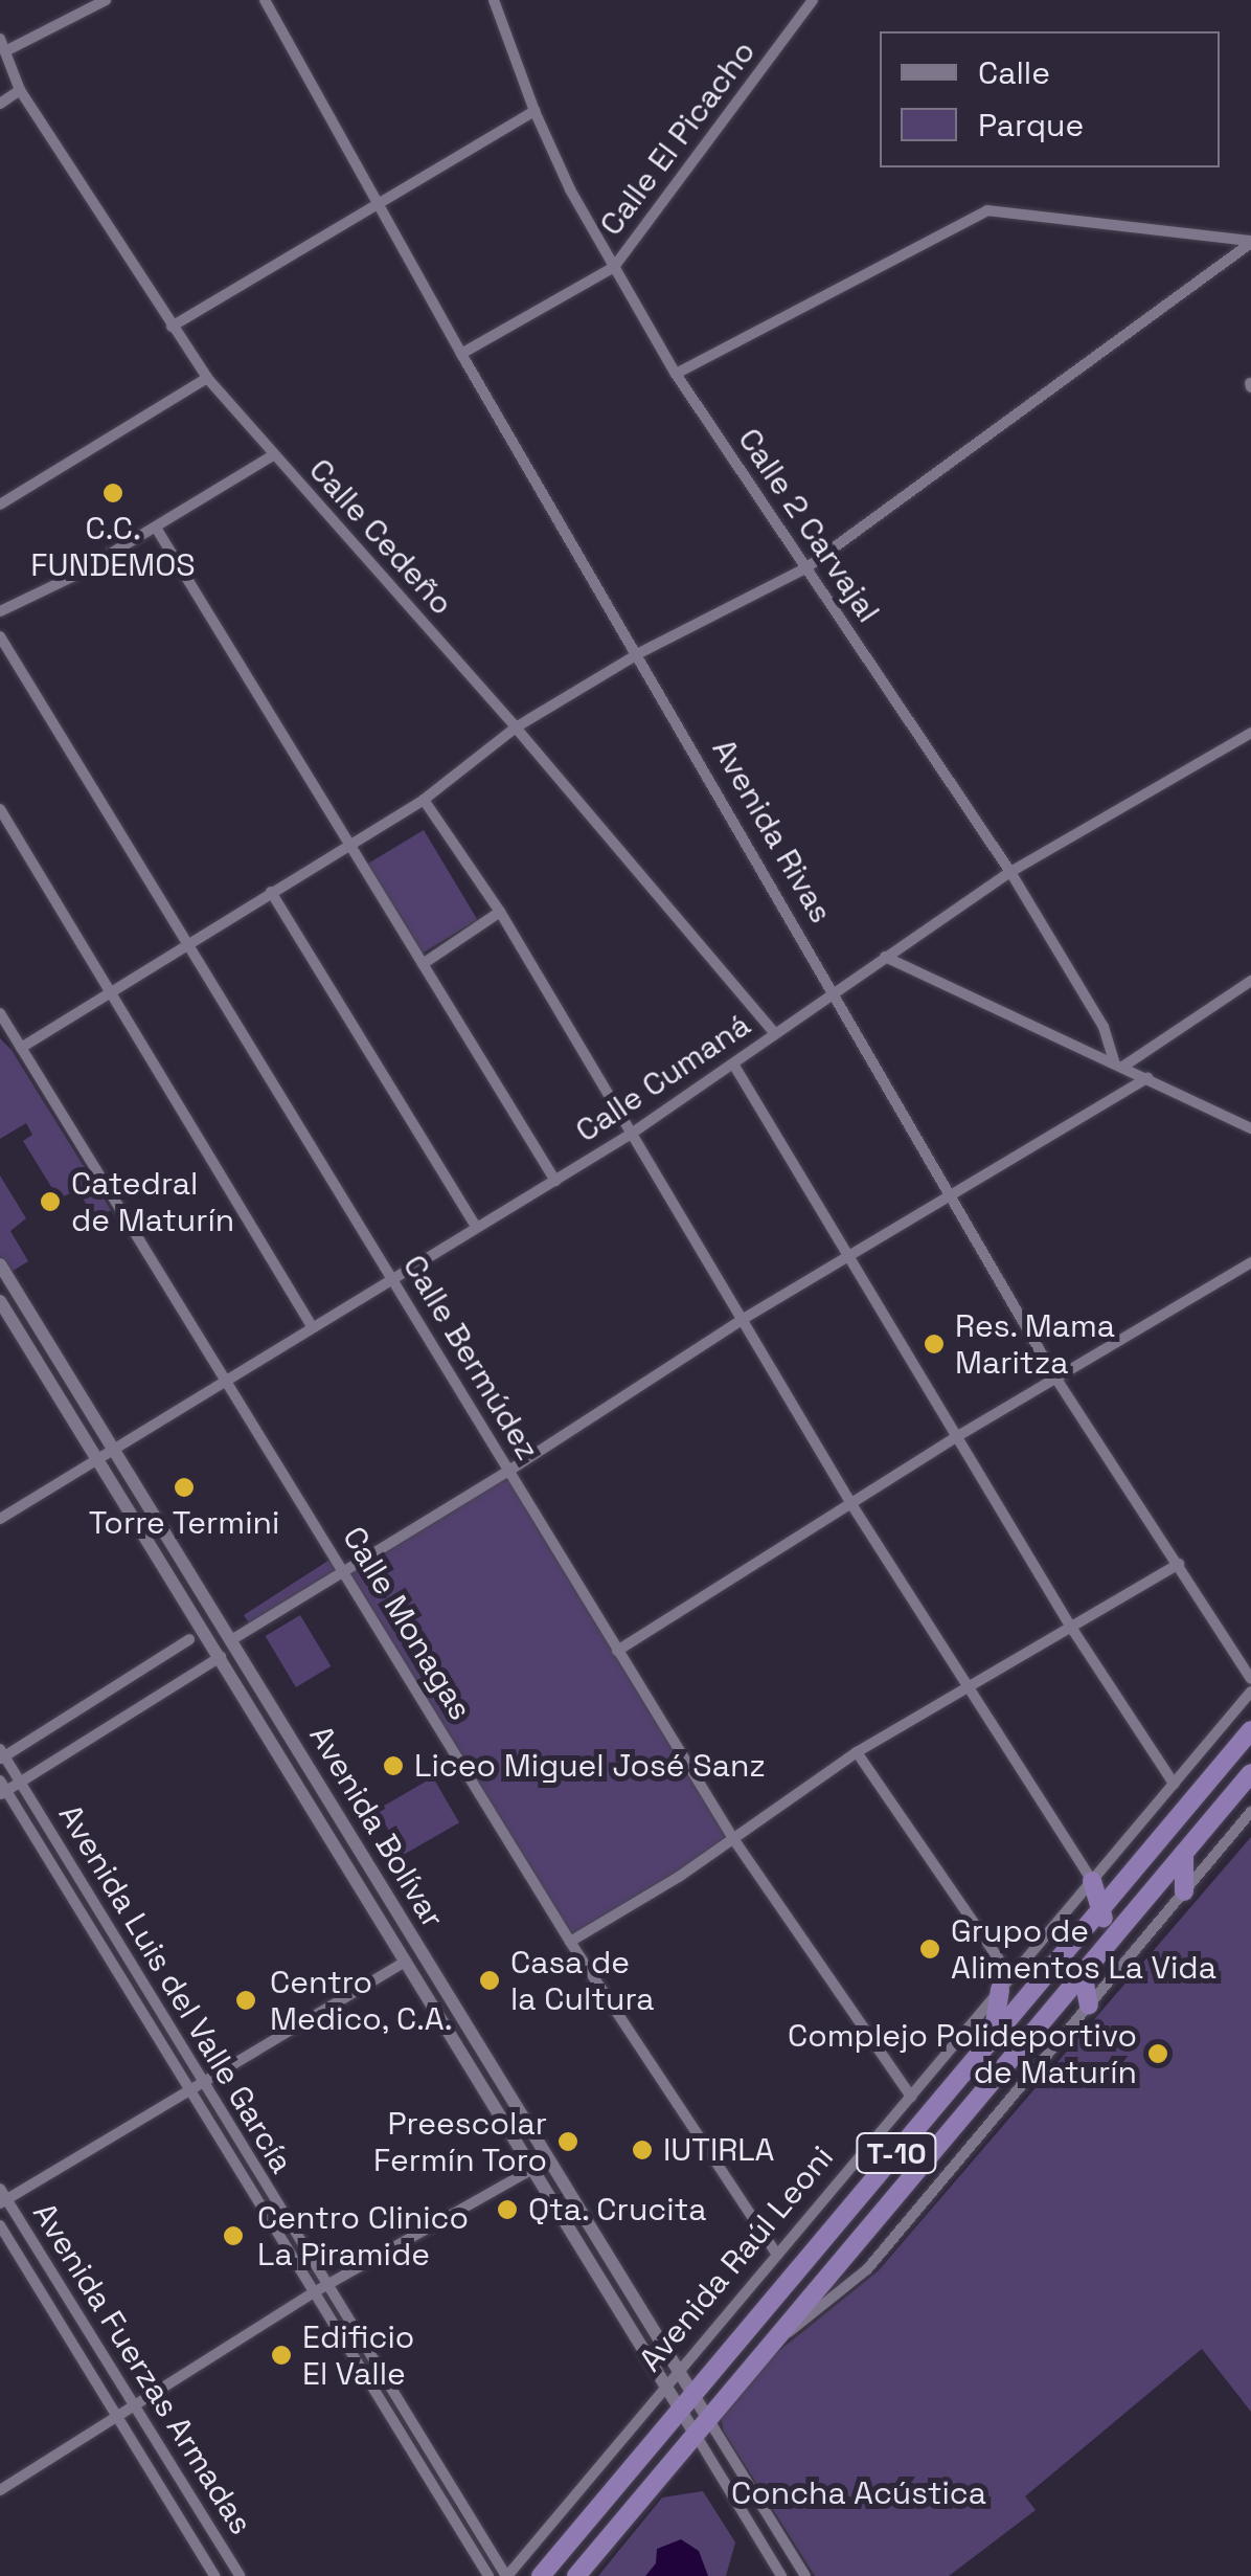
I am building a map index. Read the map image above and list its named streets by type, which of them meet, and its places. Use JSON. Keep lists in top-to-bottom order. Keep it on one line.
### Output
{"streets":{"highway":["T-10","Avenida Raúl Leoni"],"street":["Calle El Picacho","Calle 2 Carvajal","Calle Cedeño","Avenida Rivas","Calle Cumaná","Calle Bermúdez","Calle Monagas","Avenida Bolívar","Avenida Luis del Valle García","Avenida Fuerzas Armadas"]},"crossings":[["Calle El Picacho","Calle 2 Carvajal"],["Calle El Picacho","Avenida Rivas"],["Calle 2 Carvajal","Calle Cumaná"],["Calle Cedeño","Calle Cumaná"],["Avenida Rivas","Calle Cumaná"],["Calle Cumaná","Calle Bermúdez"],["Calle Cumaná","Calle Monagas"],["Calle Cumaná","Avenida Bolívar"],["Calle Bermúdez","Avenida Raúl Leoni"],["Calle Monagas","Avenida Raúl Leoni"],["Avenida Bolívar","T-10"],["Avenida Bolívar","Avenida Raúl Leoni"],["Avenida Luis del Valle García","Avenida Raúl Leoni"]],"parks":["Concha Acústica"],"places":["C.C. FUNDEMOS","Catedral de Maturín","Res. Mama Maritza","Torre Termini","Liceo Miguel José Sanz","Grupo de Alimentos La Vida","Casa de la Cultura","Centro Medico, C.A.","Complejo Polideportivo de Maturín","Preescolar Fermín Toro","IUTIRLA","Qta. Crucita","Centro Clinico La Piramide","Edificio El Valle"],"legend":["Calle","Parque"]}
